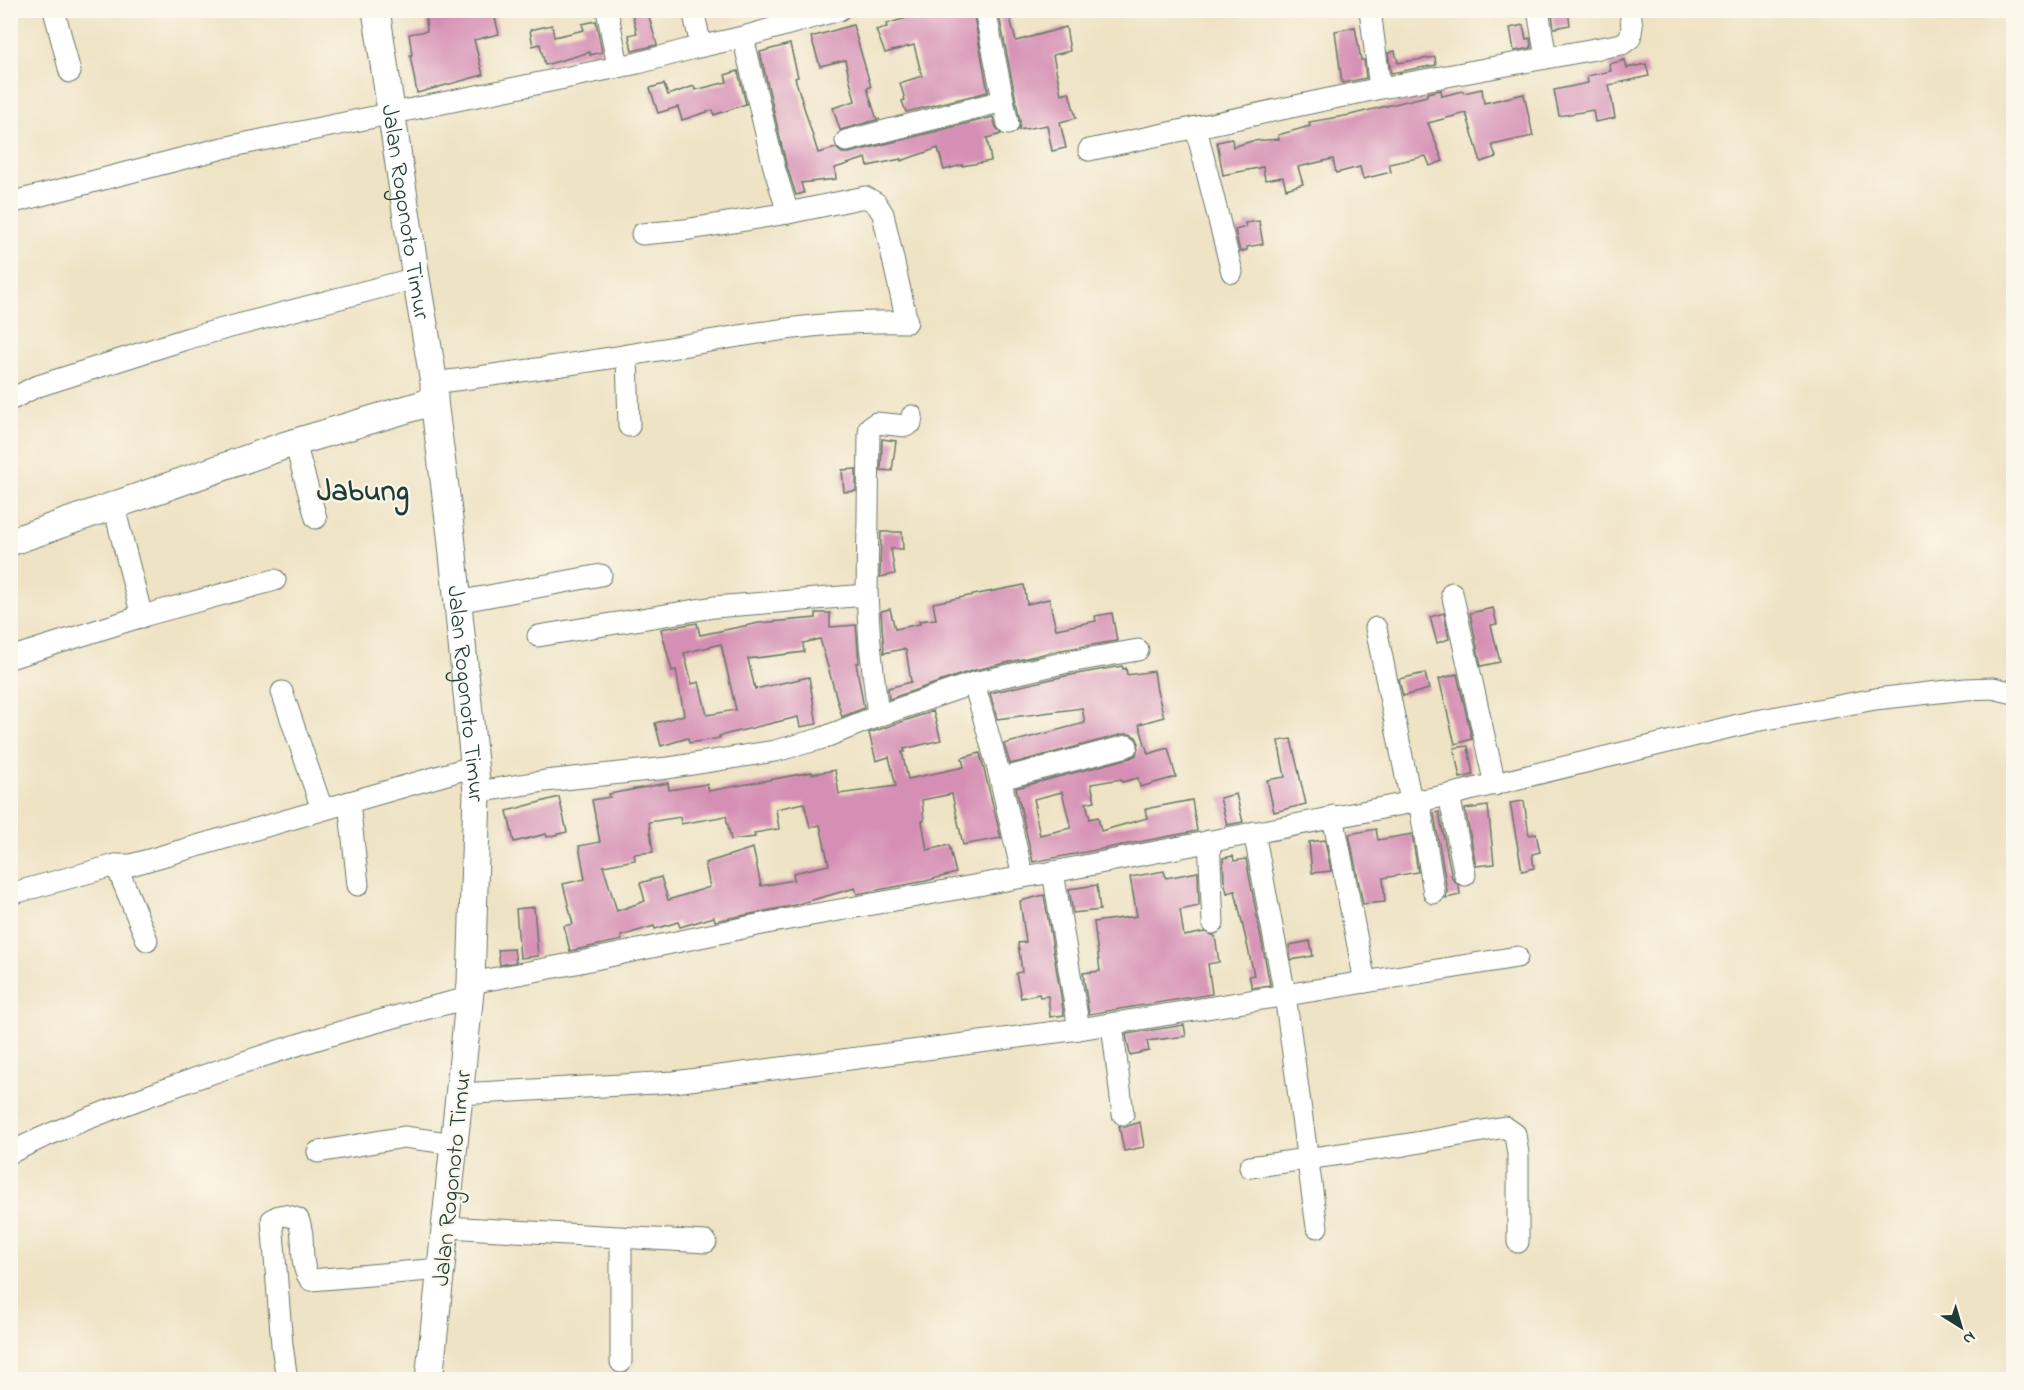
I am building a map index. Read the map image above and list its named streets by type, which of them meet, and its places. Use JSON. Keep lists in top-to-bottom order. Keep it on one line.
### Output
{"streets":{"street":["Jalan Rogonoto Timur"]},"districts":["Jabung"],"north":"bottom right"}
